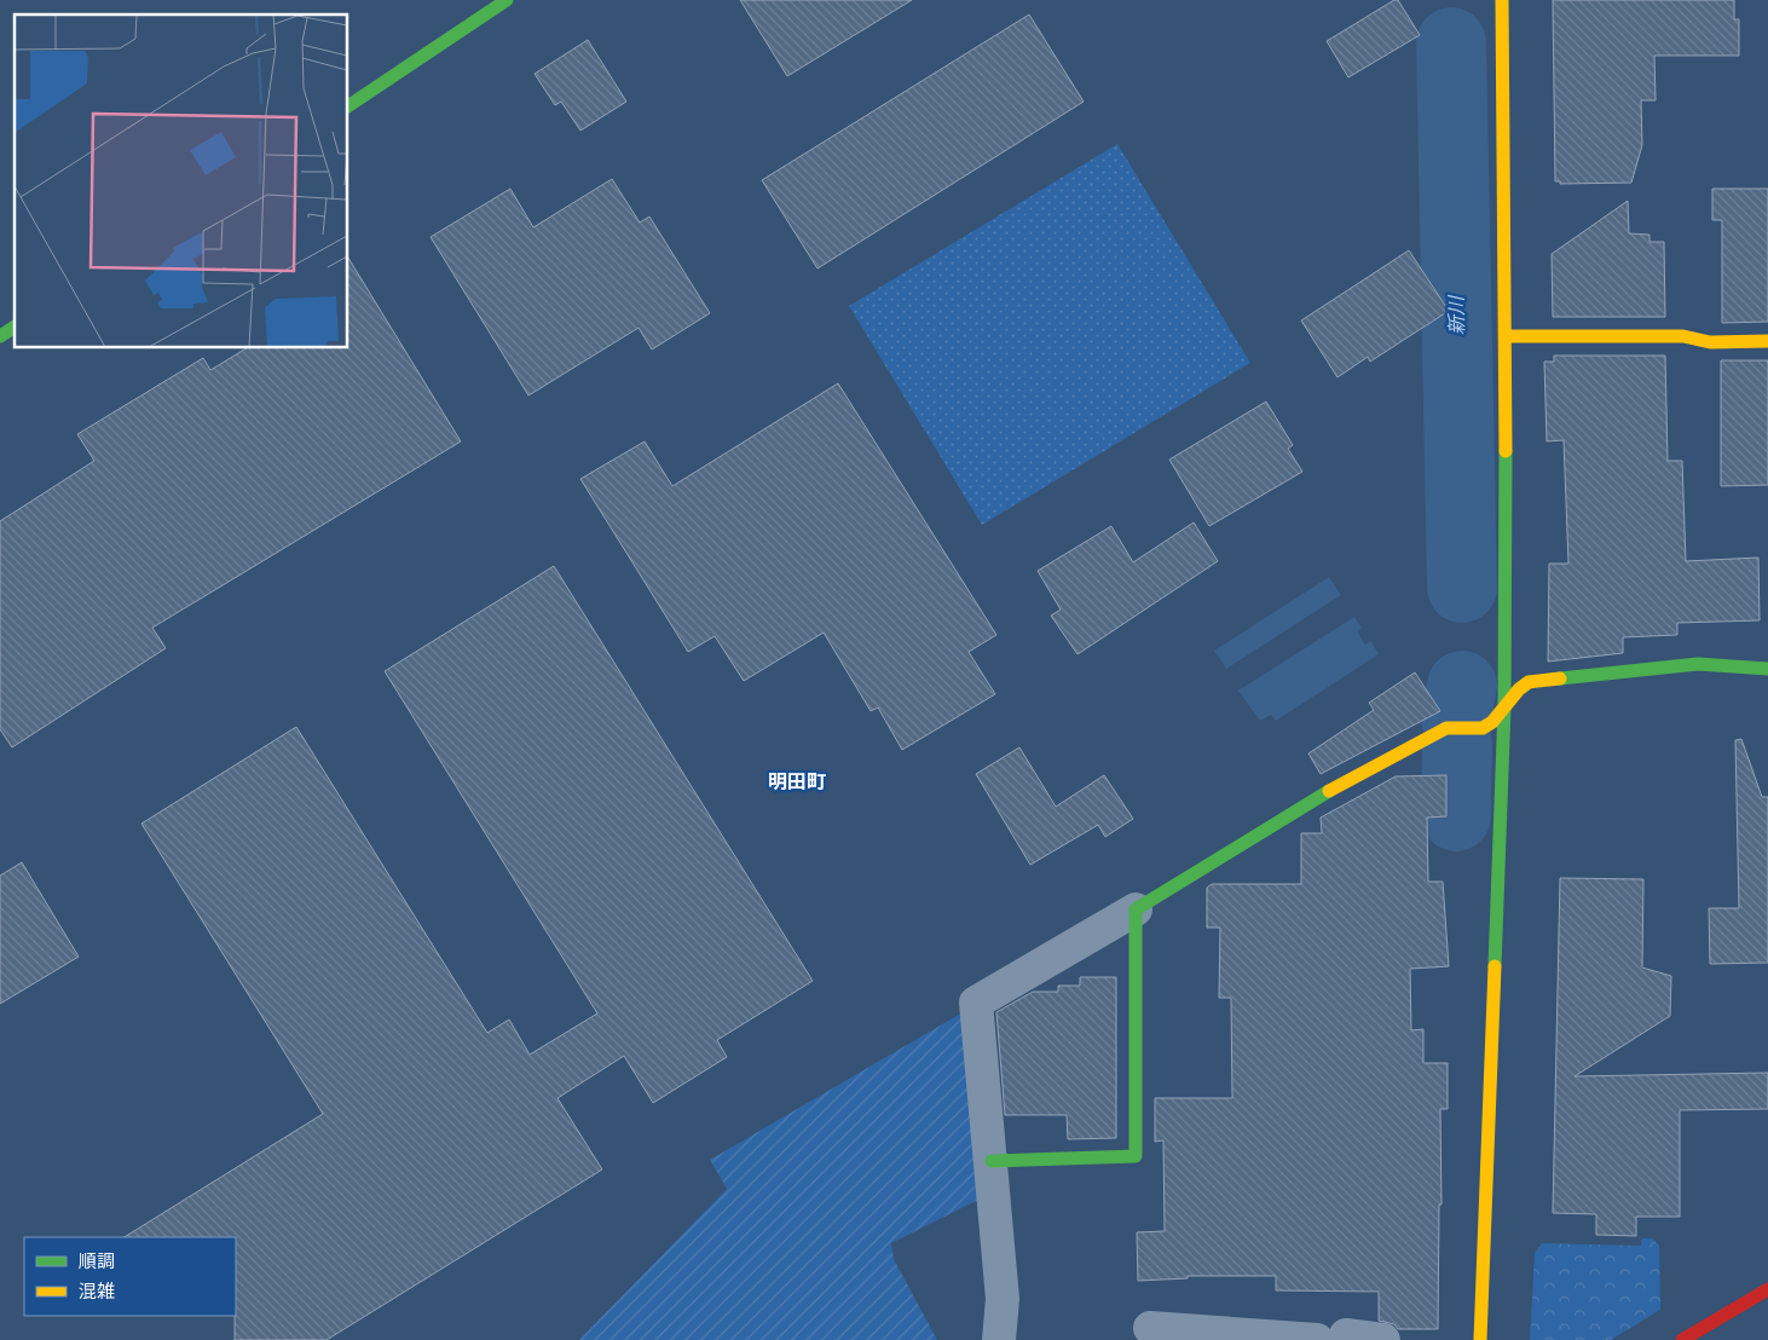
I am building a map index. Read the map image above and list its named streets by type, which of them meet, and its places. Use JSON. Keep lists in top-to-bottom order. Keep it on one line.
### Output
{"districts":["明田町"],"water":["新川"],"legend":["順調","混雑"]}
